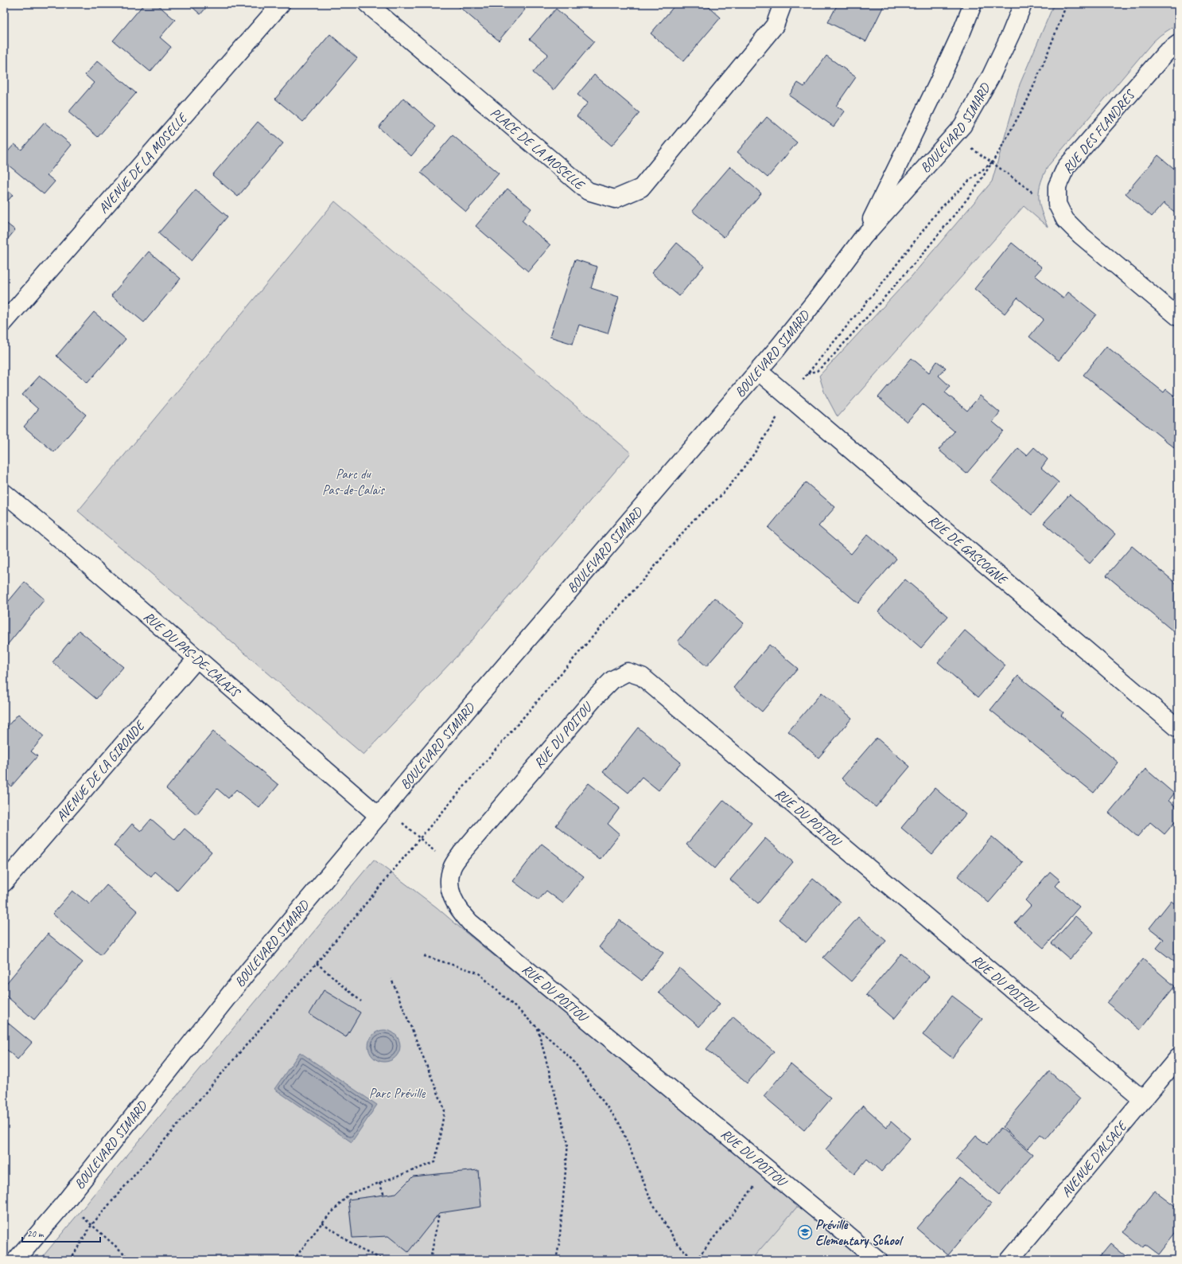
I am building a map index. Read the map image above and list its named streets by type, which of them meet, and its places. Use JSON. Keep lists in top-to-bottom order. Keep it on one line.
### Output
{"streets":{"street":["BOULEVARD SIMARD","RUE DES FLANDRES","PLACE DE LA MOSELLE","AVENUE DE LA MOSELLE","RUE DE GASCOGNE","RUE DU PAS-DE-CALAIS","RUE DU POITOU","AVENUE DE LA GIRONDE","AVENUE D'ALSACE"]},"crossings":[["BOULEVARD SIMARD","RUE DE GASCOGNE"],["BOULEVARD SIMARD","RUE DU PAS-DE-CALAIS"],["RUE DU PAS-DE-CALAIS","AVENUE DE LA GIRONDE"],["RUE DU POITOU","AVENUE D'ALSACE"]],"parks":["Parc du Pas-de-Calais","Parc Préville"],"places":{"school or university":["Préville Elementary School"]},"scale_bar":"20 m"}
